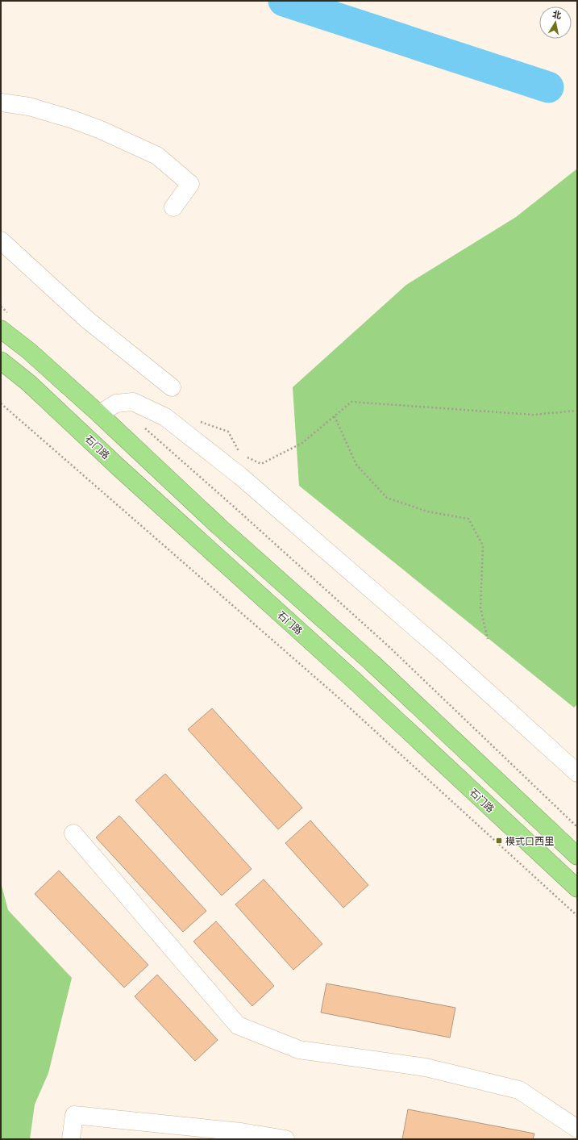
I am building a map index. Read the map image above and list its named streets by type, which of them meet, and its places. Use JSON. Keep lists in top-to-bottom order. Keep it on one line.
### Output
{"streets":{"highway":["石门路"]},"places":{"transit":["模式口西里"]},"north":"top"}
